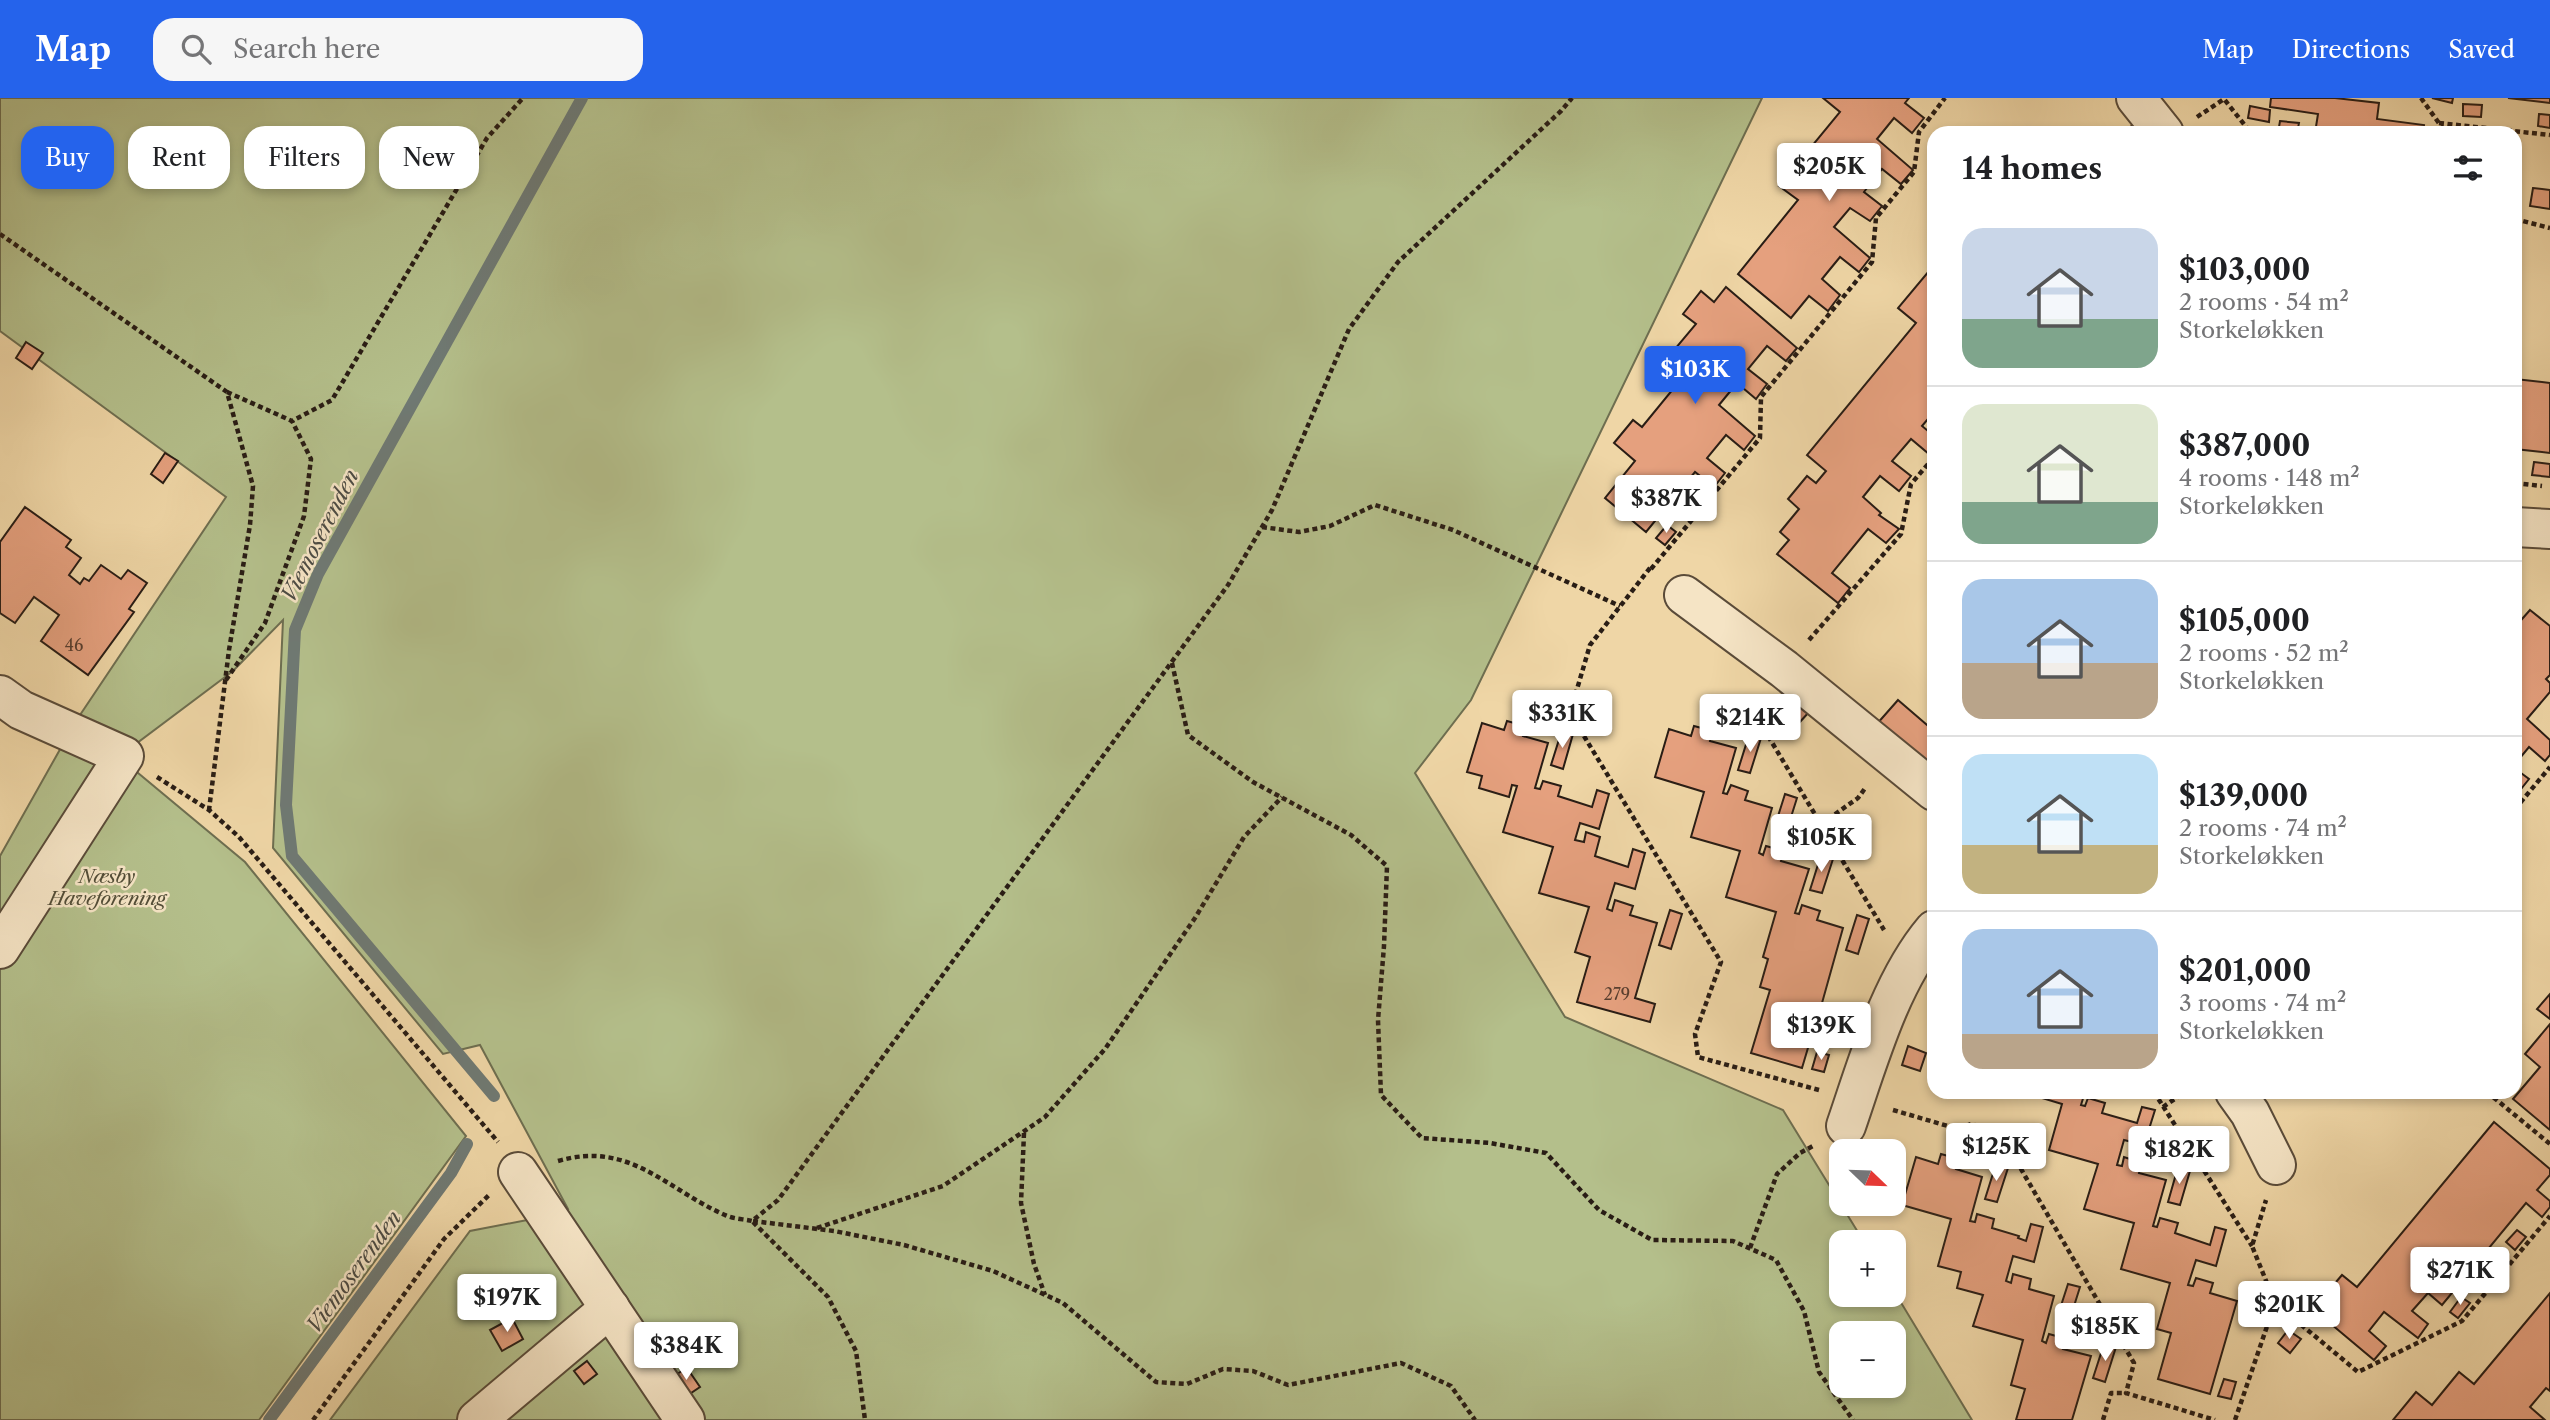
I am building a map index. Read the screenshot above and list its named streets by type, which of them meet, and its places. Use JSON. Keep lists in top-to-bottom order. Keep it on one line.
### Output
{"water":["Viemoserenden"],"parks":["Næsby Haveforening"],"house_numbers":["46","279"],"north":"bottom right","page":{"header":"Map","search":"Search here","nav":["Map","Directions","Saved"],"chip":["Buy","Rent","Filters","New"],"heading":"14 homes","price":["$205K","$103K","$387K","$331K","$214K","$105K","$139K","$125K","$182K","$271K","$197K","$201K","$185K","$384K"],"list":[{"name":"$103,000","note":"2 rooms · 54 m² · Storkeløkken"},{"name":"$387,000","note":"4 rooms · 148 m² · Storkeløkken"},{"name":"$105,000","note":"2 rooms · 52 m² · Storkeløkken"},{"name":"$139,000","note":"2 rooms · 74 m² · Storkeløkken"},{"name":"$201,000","note":"3 rooms · 74 m² · Storkeløkken"}],"map_buttons":["+","−"]}}
